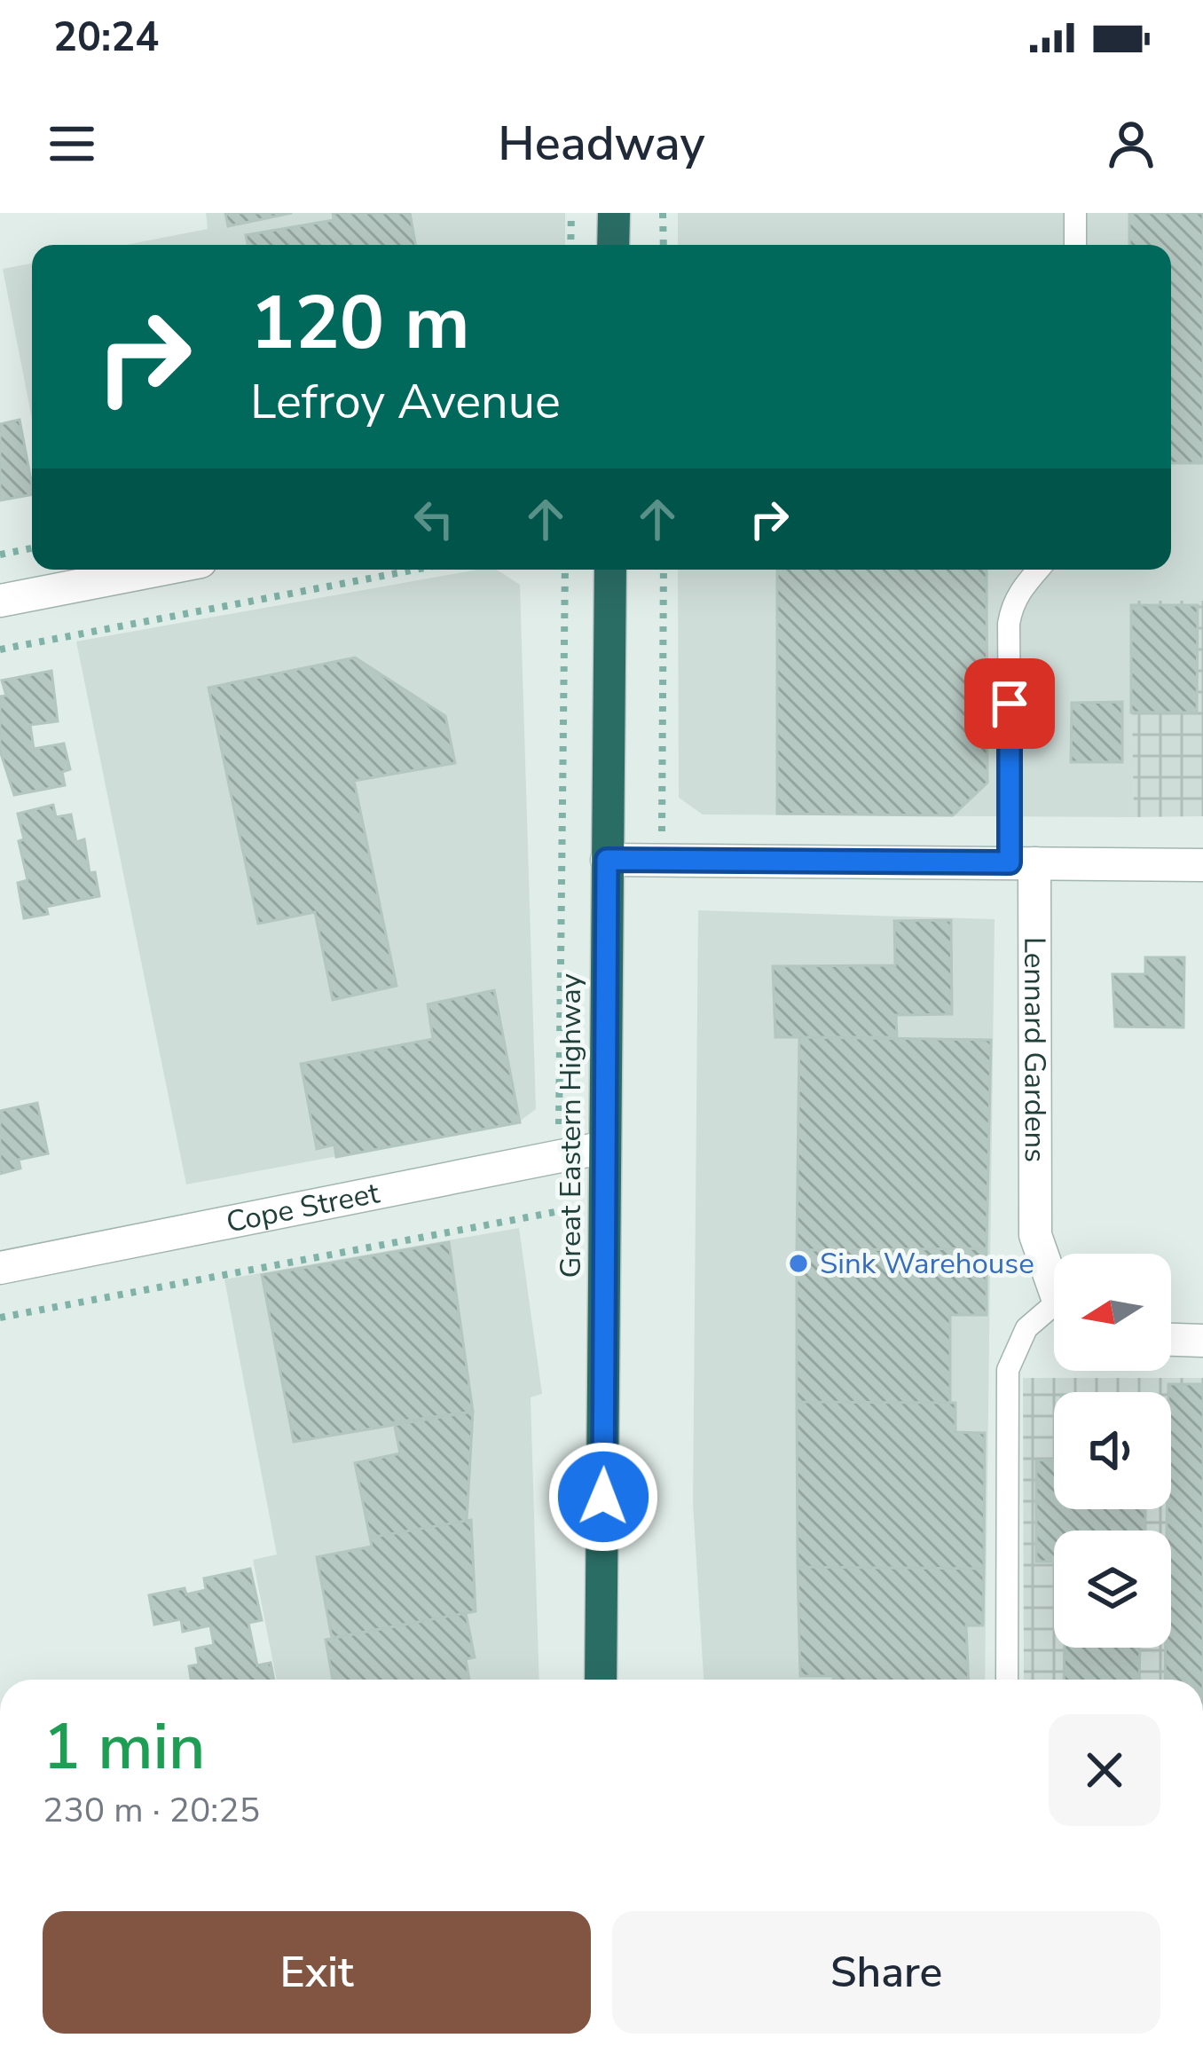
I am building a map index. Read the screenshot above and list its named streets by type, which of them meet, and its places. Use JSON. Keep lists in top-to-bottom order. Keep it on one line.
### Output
{"streets":{"highway":["Great Eastern Highway"],"street":["Lennard Gardens","Cope Street"]},"crossings":[["Great Eastern Highway","Cope Street"]],"places":["Sink Warehouse"],"north":"left","page":{"status":"20:24","header":"Headway","turn":["120 m","Lefroy Avenue"],"heading":["1 min","230 m · 20:25"],"buttons":["Exit","Share"]}}
